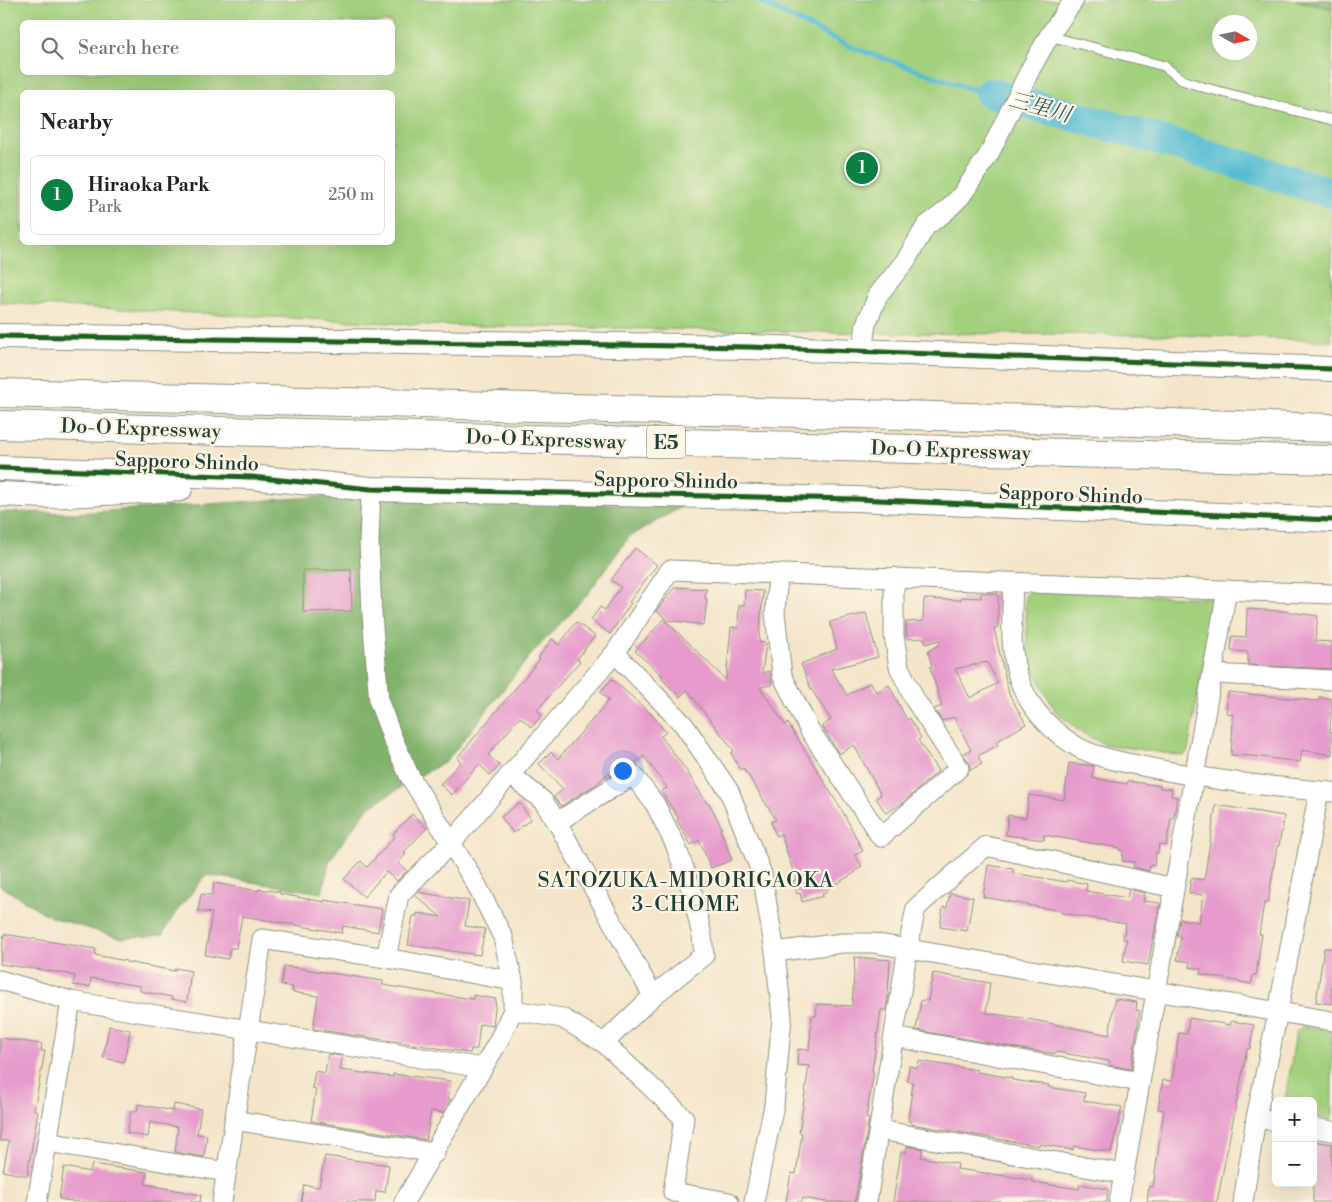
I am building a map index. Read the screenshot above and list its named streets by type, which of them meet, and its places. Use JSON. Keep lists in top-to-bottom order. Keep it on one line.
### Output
{"streets":{"highway":["Do-O Expressway","E5"],"street":["Sapporo Shindo"]},"districts":["SATOZUKA-MIDORIGAOKA 3-CHOME"],"water":["三里川"],"north":"right","page":{"search":"Search here","heading":"Nearby","pins":"1","list":[{"mark":"1","name":"Hiraoka Park","note":"Park","value":"250 m"}],"map_buttons":["+","−"]}}
